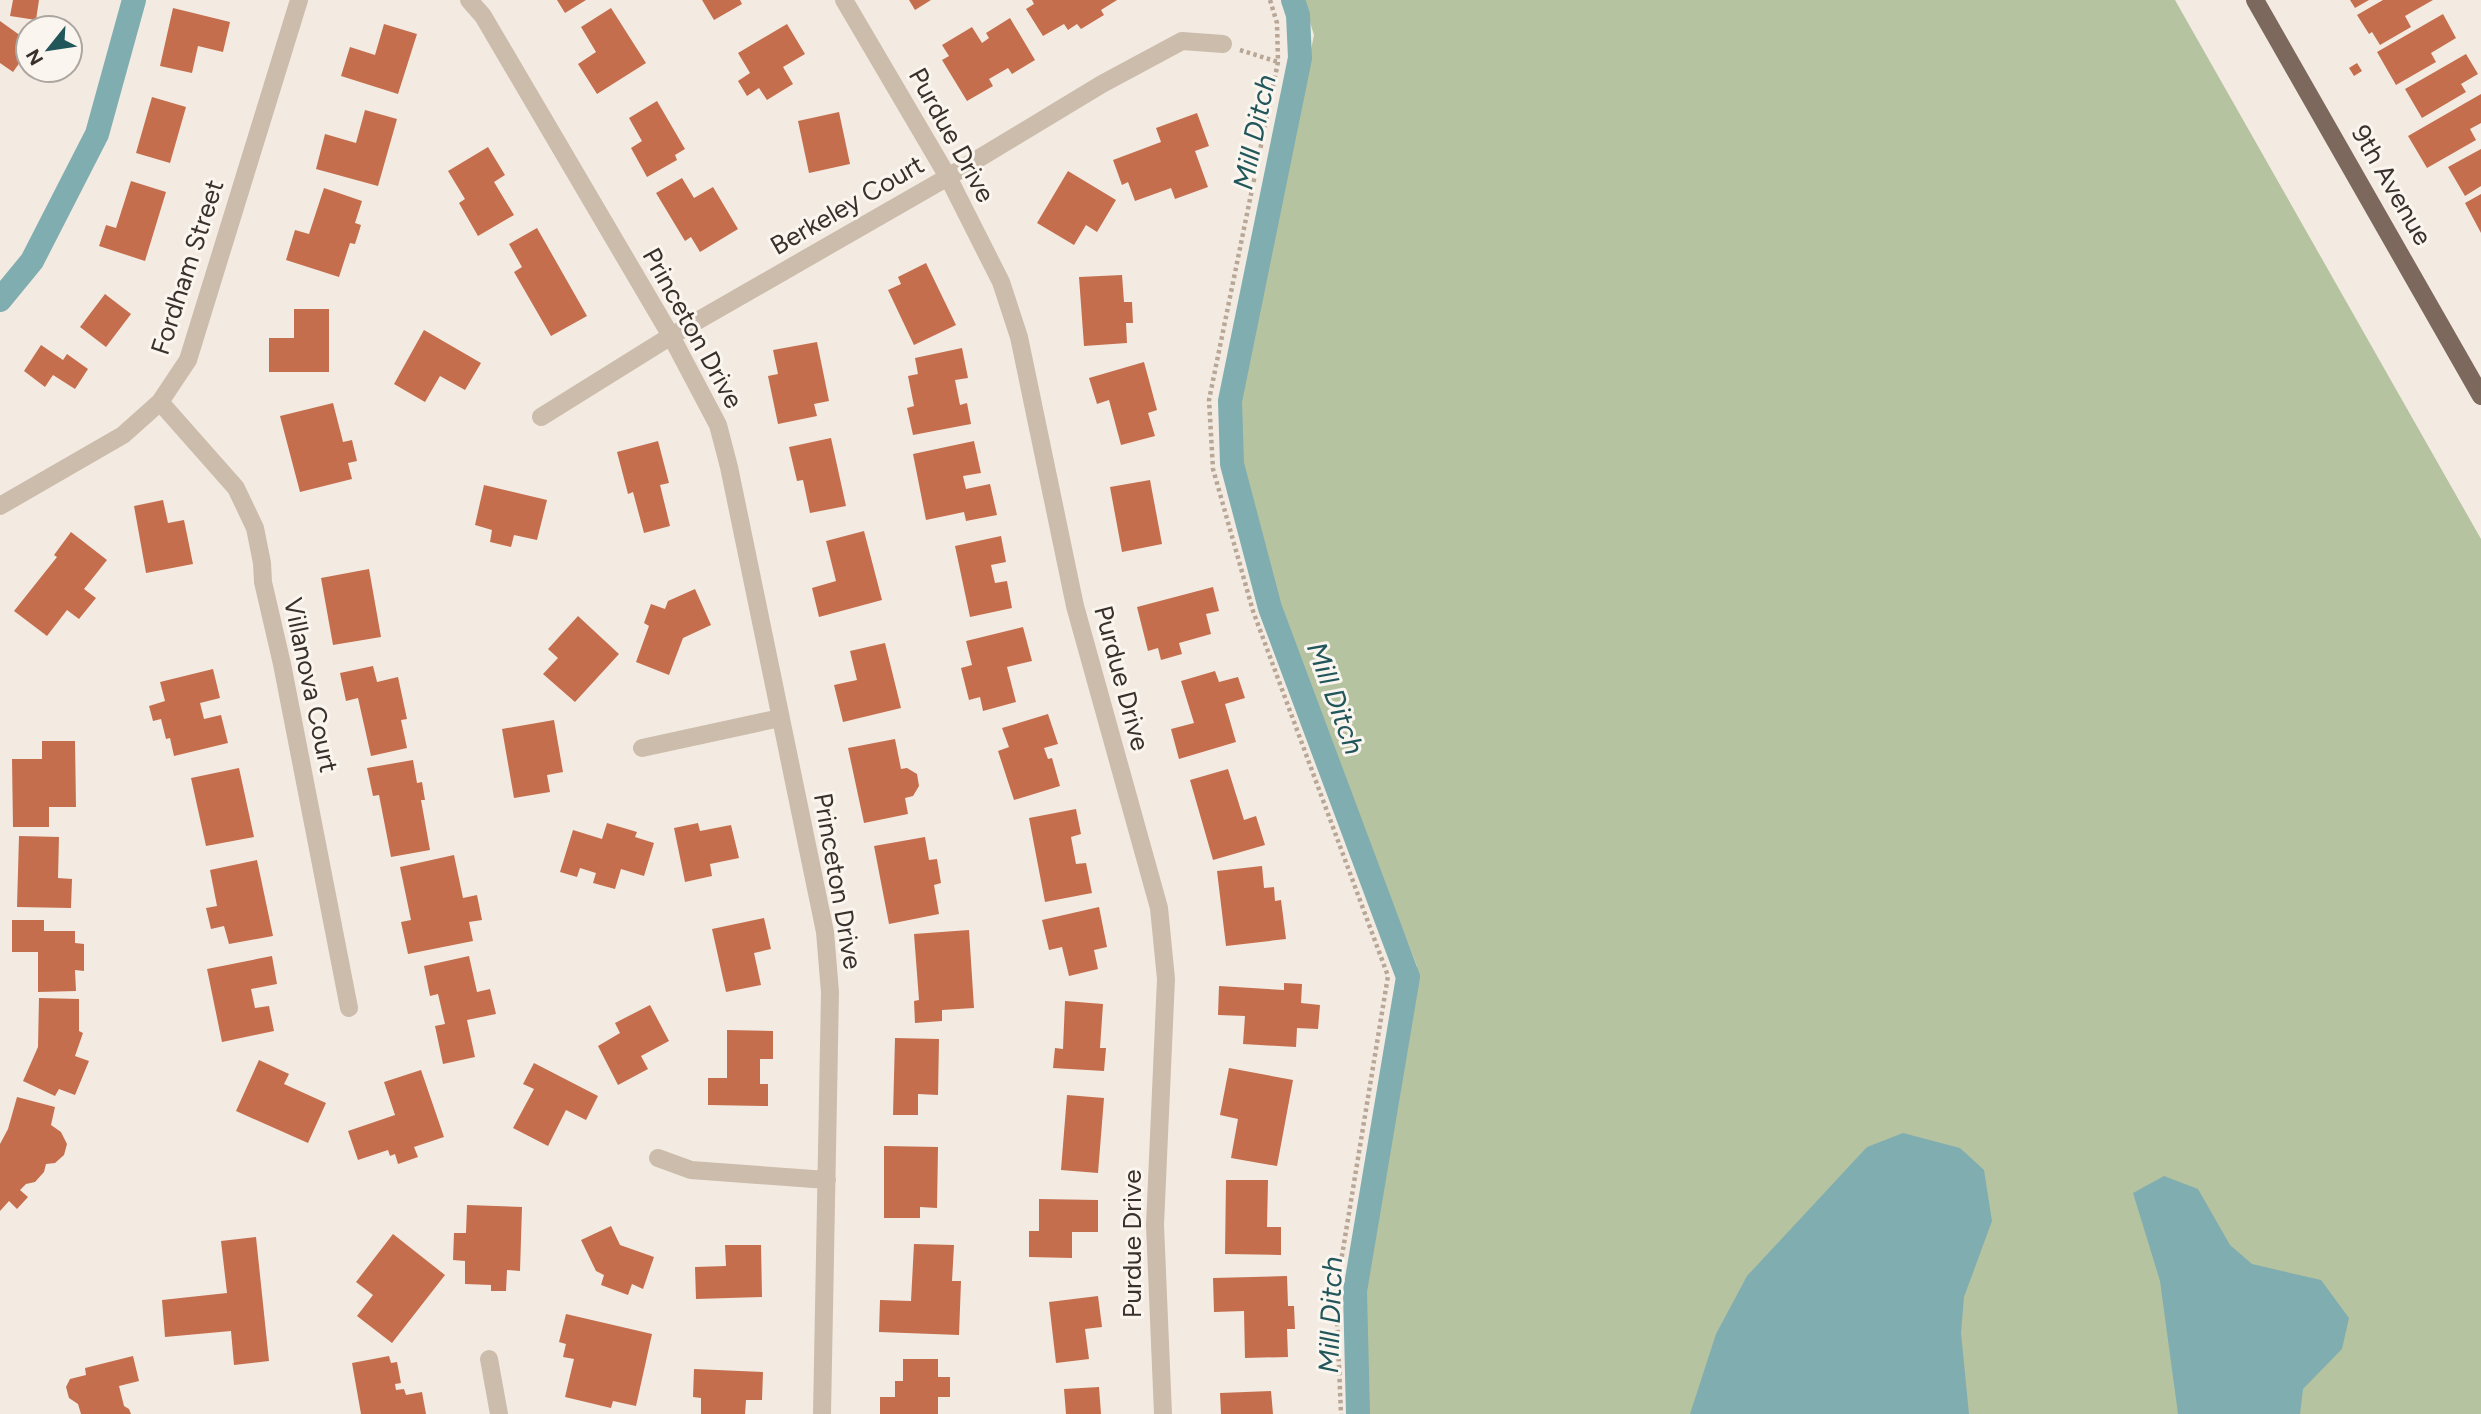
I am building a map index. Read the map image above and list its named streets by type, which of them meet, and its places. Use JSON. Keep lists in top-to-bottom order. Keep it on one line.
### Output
{"streets":{"main road":["9th Avenue"],"street":["Purdue Drive","Berkeley Court","Fordham Street","Princeton Drive","Villanova Court"]},"crossings":[["Purdue Drive","Berkeley Court"],["Berkeley Court","Princeton Drive"],["Fordham Street","Villanova Court"]],"water":["Mill Ditch"],"north":"bottom left"}
